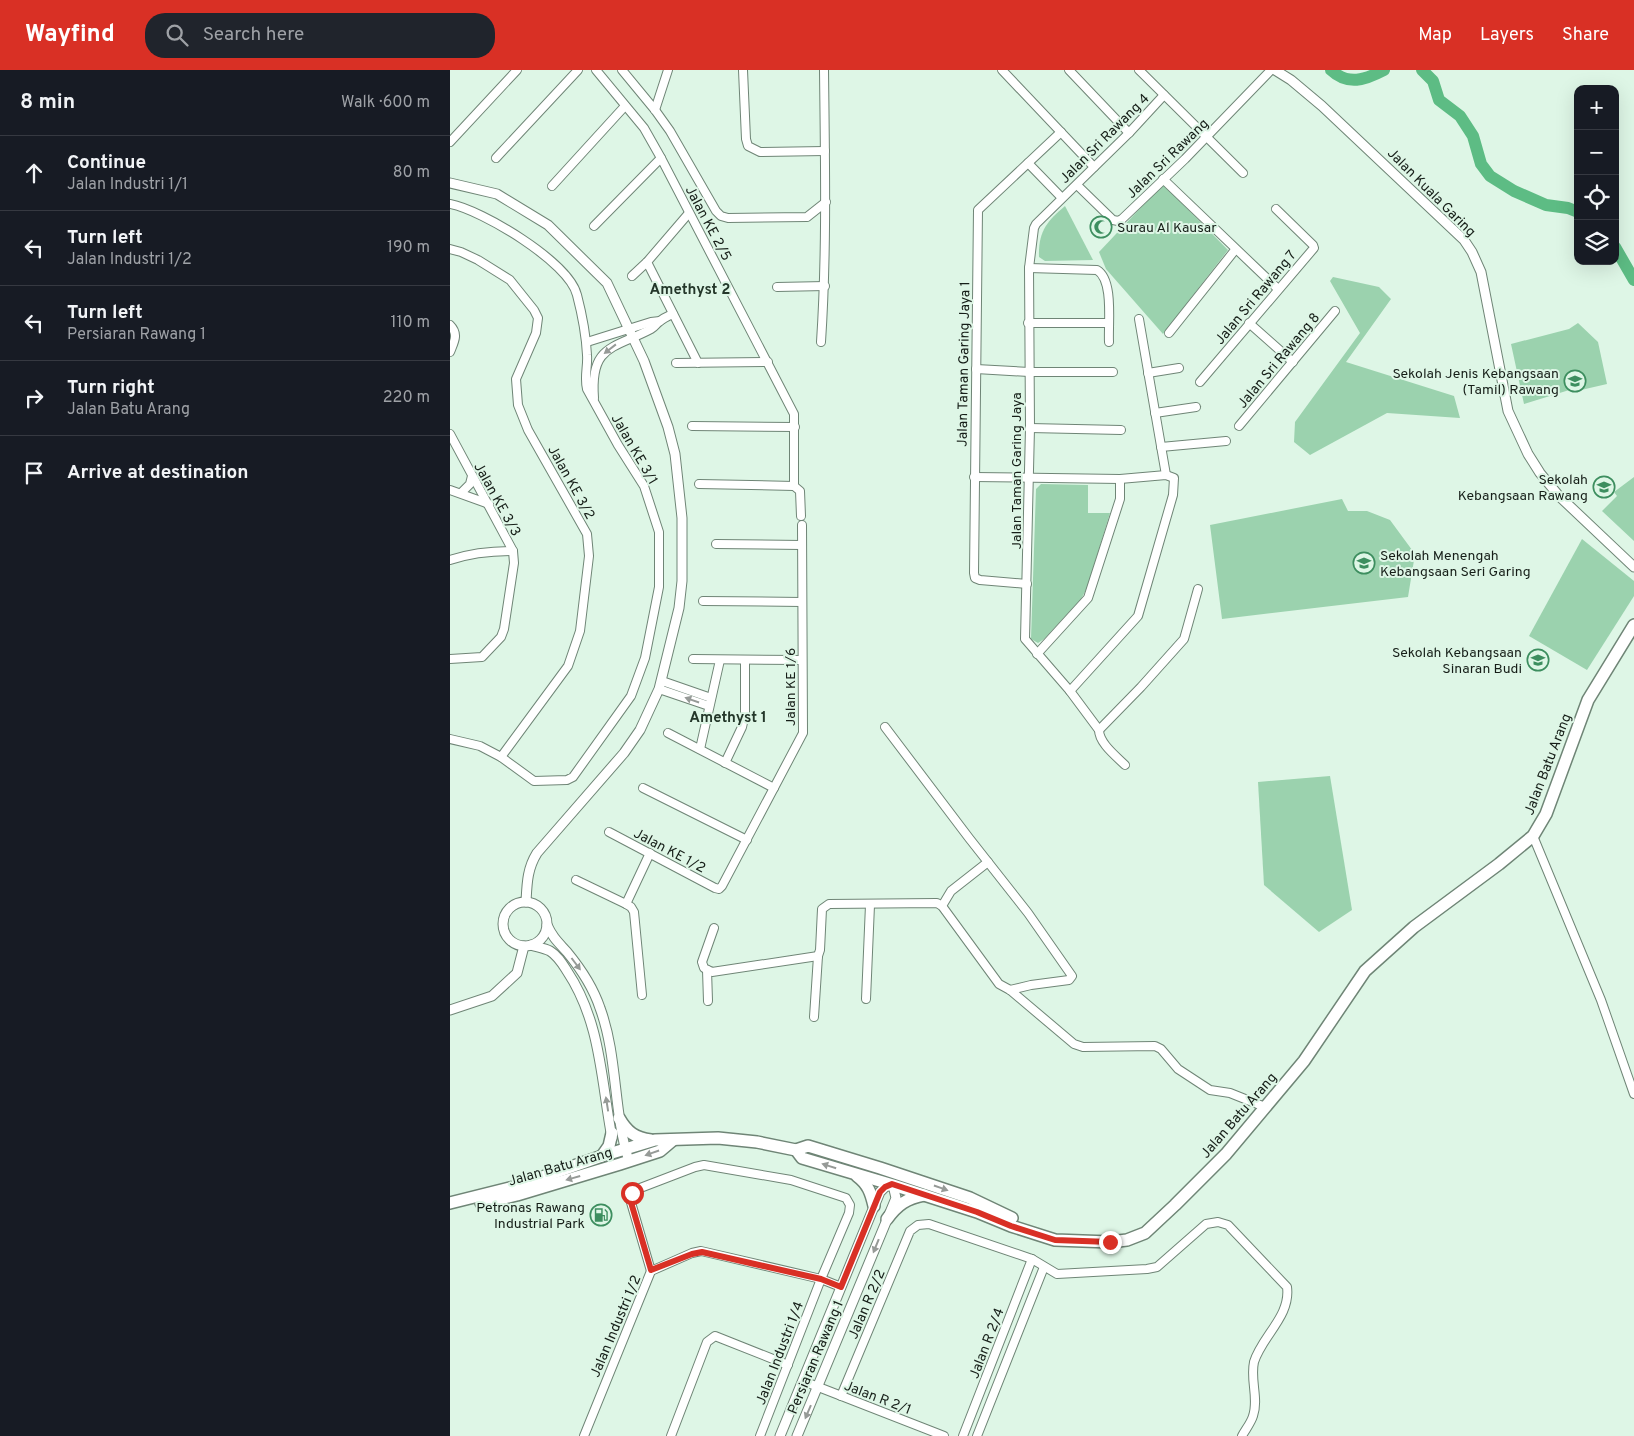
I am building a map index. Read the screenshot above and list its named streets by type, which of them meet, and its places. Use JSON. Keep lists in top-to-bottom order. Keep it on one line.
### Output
{"streets":{"main road":["Jalan Batu Arang"],"street":["Jalan Sri Rawang 4","Jalan Sri Rawang","Jalan Kuala Garing","Jalan KE 2/5","Jalan Sri Rawang 7","Jalan Sri Rawang 8","Jalan Taman Garing Jaya 1","Jalan KE 3/1","Jalan Taman Garing Jaya","Jalan KE 3/2","Jalan KE 3/3","Jalan KE 1/6","Jalan KE 1/2","Jalan R 2/2","Jalan Industri 1/2","Jalan R 2/4","Jalan Industri 1/4","Persiaran Rawang 1","Jalan R 2/1"]},"crossings":[["Jalan Sri Rawang 4","Jalan Sri Rawang"],["Jalan Sri Rawang 4","Jalan Taman Garing Jaya"],["Jalan Taman Garing Jaya 1","Jalan Taman Garing Jaya"],["Jalan KE 3/1","Jalan KE 3/2"],["Jalan KE 1/6","Jalan KE 1/2"],["Jalan Batu Arang","Persiaran Rawang 1"],["Jalan R 2/2","Jalan R 2/4"],["Jalan R 2/2","Jalan R 2/1"],["Jalan Industri 1/2","Jalan Industri 1/4"],["Jalan Industri 1/2","Persiaran Rawang 1"],["Persiaran Rawang 1","Jalan R 2/1"]],"districts":["Amethyst 2","Amethyst 1"],"places":{"mosque":["Surau Al Kausar"],"school or university":["Sekolah Jenis Kebangsaan (Tamil) Rawang","Sekolah Kebangsaan Rawang","Sekolah Menengah Kebangsaan Seri Garing","Sekolah Kebangsaan Sinaran Budi"],"fuel station":["Petronas Rawang Industrial Park"]},"page":{"header":"Wayfind","search":"Search here","nav":["Map","Layers","Share"],"heading":["8 min","Walk · 600 m"],"map_buttons":["+","−"],"list":[["Continue","Jalan Industri 1/1","80 m"],["Turn left","Jalan Industri 1/2","190 m"],["Turn left","Persiaran Rawang 1","110 m"],["Turn right","Jalan Batu Arang","220 m"],"Arrive at destination"]}}
